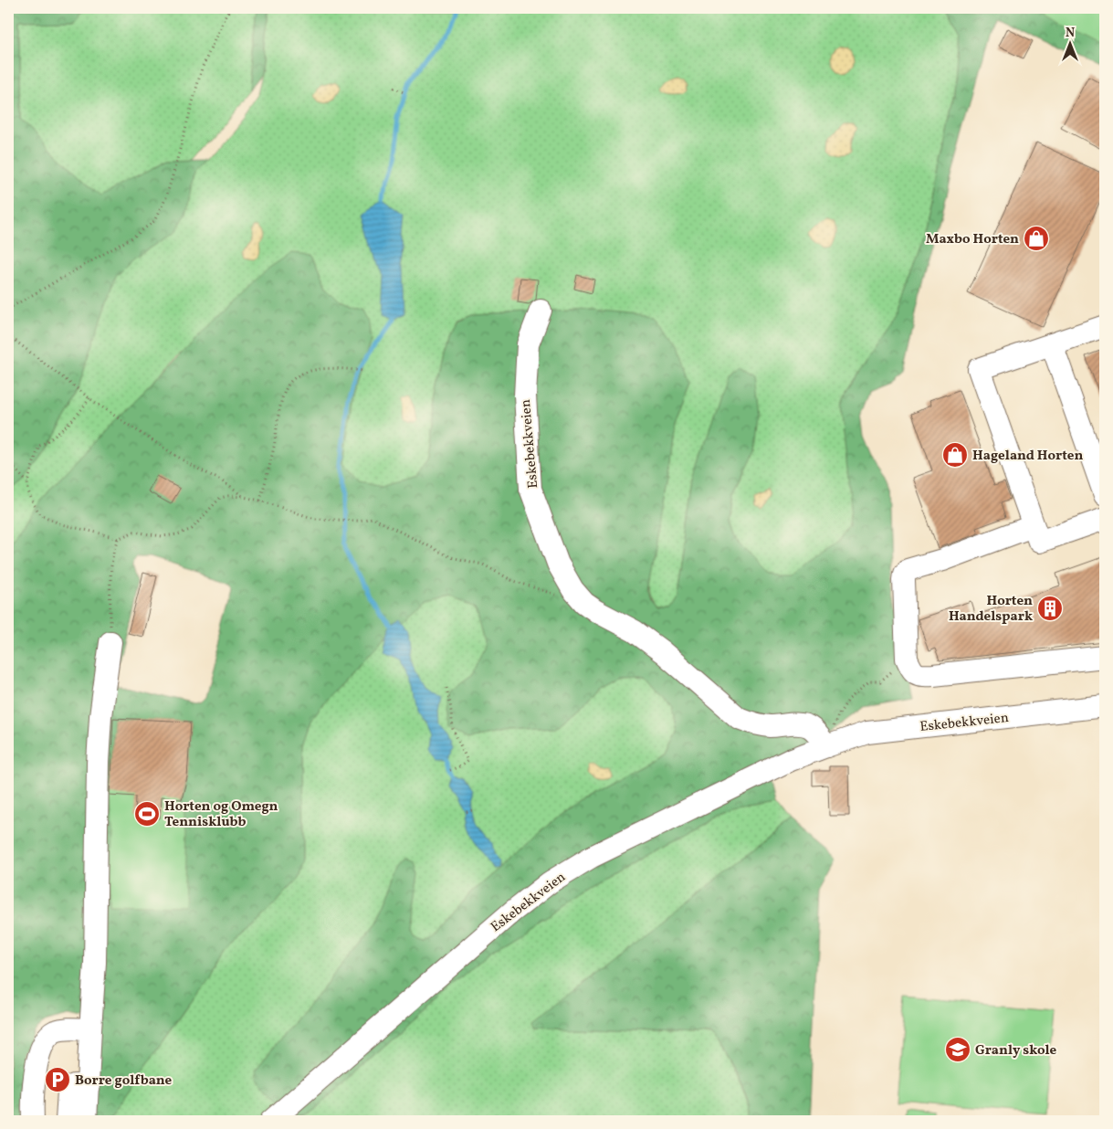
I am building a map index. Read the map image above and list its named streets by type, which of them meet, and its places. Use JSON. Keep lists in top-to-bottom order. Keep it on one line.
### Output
{"streets":{"street":["Eskebekkveien"]},"places":{"shop":["Maxbo Horten","Hageland Horten"],"building":["Horten Handelspark"],"sports":["Horten og Omegn Tennisklubb"],"school or university":["Granly skole"],"parking":["Borre golfbane"]},"north":"top"}
